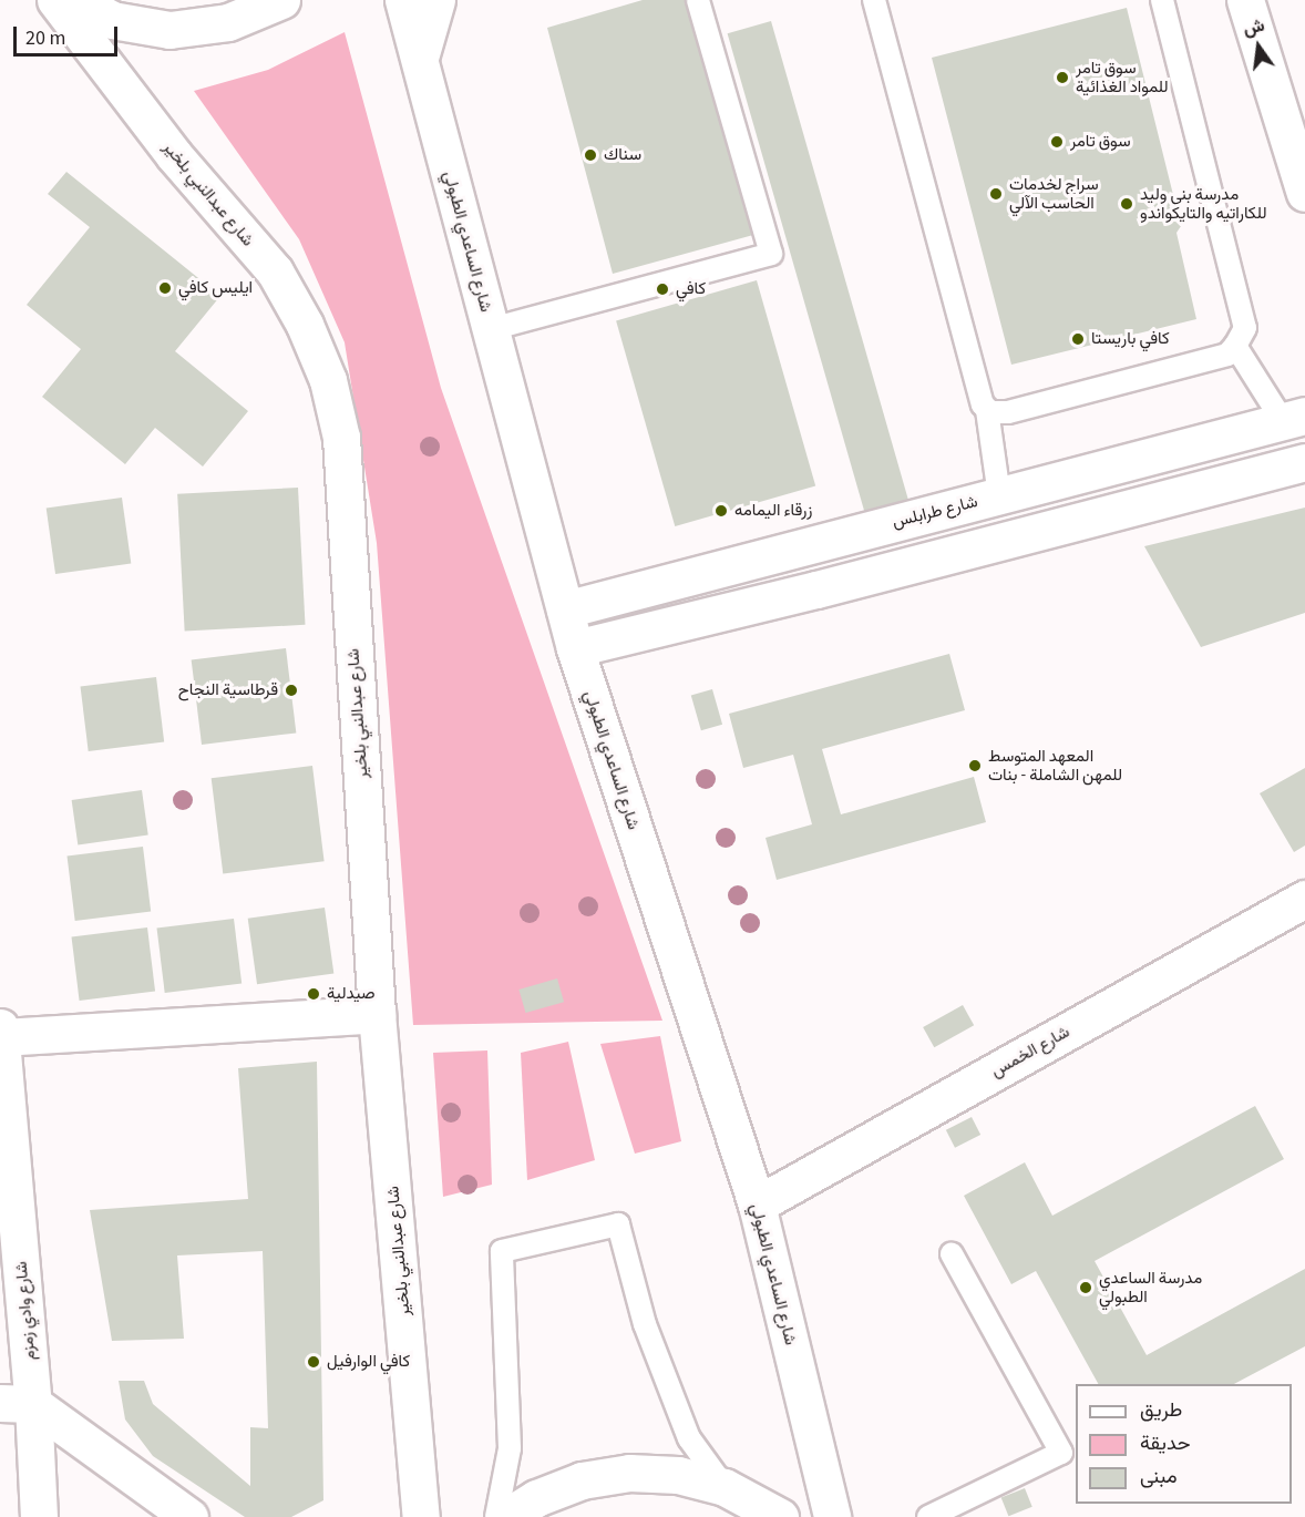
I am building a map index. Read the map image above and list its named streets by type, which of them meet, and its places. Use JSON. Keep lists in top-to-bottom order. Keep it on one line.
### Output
{"streets":{"main road":["شارع عبدالنبي بلخير","شارع الساعدي الطبولي","شارع طرابلس","شارع الخمس","شارع وادي زمزم"]},"crossings":[["شارع الساعدي الطبولي","شارع طرابلس"],["شارع الساعدي الطبولي","شارع الخمس"]],"places":["سوق تامر للمواد الغذائية","سوق تامر","سناك","سراج لخدمات الحاسب الآلي","مدرسة بني وليد للكاراتيه والتايكواندو","ايليس كافي","كافي","كافي باريستا","زرقاء اليمامه","قرطاسية النجاح","المعهد المتوسط للمهن الشاملة - بنات","صيدلية","مدرسة الساعدي الطبولي","كافي الوارفيل"],"legend":["طريق","حديقة","مبنى"],"scale_bar":"20 m","north":"top"}
